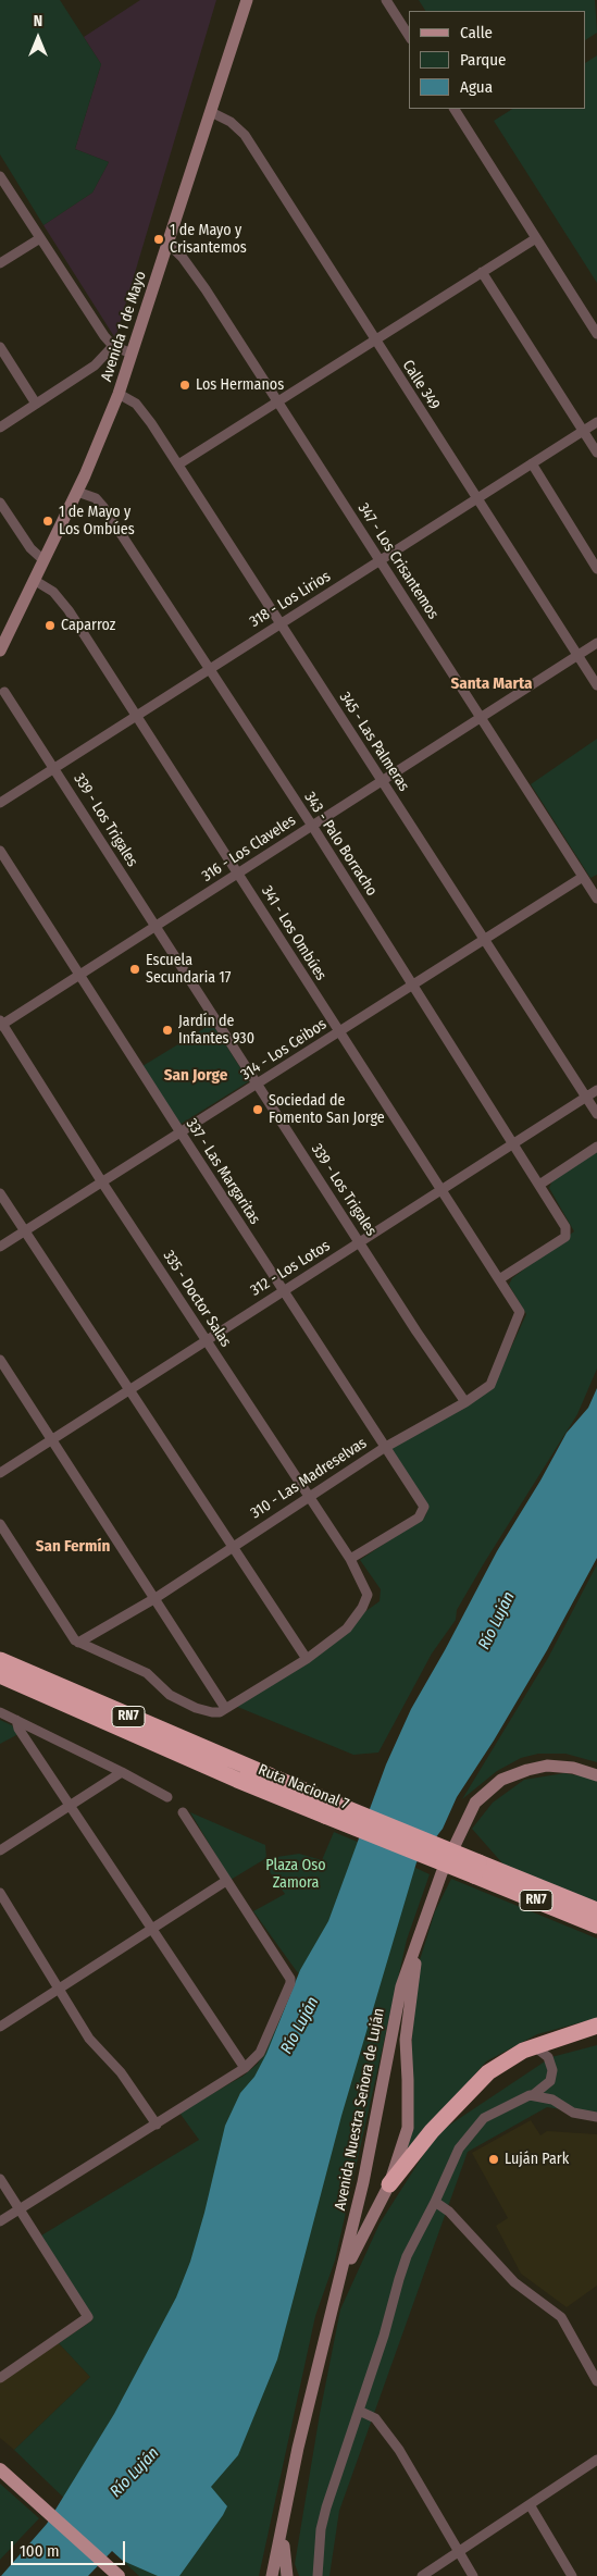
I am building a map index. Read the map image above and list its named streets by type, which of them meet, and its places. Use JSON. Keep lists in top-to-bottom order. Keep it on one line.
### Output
{"streets":{"highway":["RN7","Ruta Nacional 7"],"main road":["Avenida 1 de Mayo","Avenida Nuestra Señora de Luján"],"street":["Calle 349","347 - Los Crisantemos","318 - Los Lirios","345 - Las Palmeras","339 - Los Trigales","343 - Palo Borracho","316 - Los Claveles","341 - Los Ombúes","314 - Los Ceibos","337 - Las Margaritas","312 - Los Lotos","335 - Doctor Salas","310 - Las Madreselvas"]},"crossings":[["Avenida 1 de Mayo","Calle 349"],["Avenida 1 de Mayo","347 - Los Crisantemos"],["Avenida 1 de Mayo","345 - Las Palmeras"],["Avenida 1 de Mayo","343 - Palo Borracho"],["Avenida 1 de Mayo","341 - Los Ombúes"],["Calle 349","318 - Los Lirios"],["Calle 349","316 - Los Claveles"],["347 - Los Crisantemos","318 - Los Lirios"],["347 - Los Crisantemos","316 - Los Claveles"],["347 - Los Crisantemos","314 - Los Ceibos"],["318 - Los Lirios","345 - Las Palmeras"],["318 - Los Lirios","339 - Los Trigales"],["318 - Los Lirios","343 - Palo Borracho"],["318 - Los Lirios","341 - Los Ombúes"],["345 - Las Palmeras","316 - Los Claveles"],["345 - Las Palmeras","314 - Los Ceibos"],["345 - Las Palmeras","312 - Los Lotos"],["339 - Los Trigales","316 - Los Claveles"],["339 - Los Trigales","314 - Los Ceibos"],["339 - Los Trigales","312 - Los Lotos"],["339 - Los Trigales","310 - Las Madreselvas"],["343 - Palo Borracho","316 - Los Claveles"],["343 - Palo Borracho","341 - Los Ombúes"],["343 - Palo Borracho","314 - Los Ceibos"],["343 - Palo Borracho","312 - Los Lotos"],["316 - Los Claveles","341 - Los Ombúes"],["316 - Los Claveles","337 - Las Margaritas"],["316 - Los Claveles","335 - Doctor Salas"],["341 - Los Ombúes","314 - Los Ceibos"],["341 - Los Ombúes","312 - Los Lotos"],["341 - Los Ombúes","310 - Las Madreselvas"],["314 - Los Ceibos","337 - Las Margaritas"],["314 - Los Ceibos","335 - Doctor Salas"],["337 - Las Margaritas","312 - Los Lotos"],["337 - Las Margaritas","335 - Doctor Salas"],["337 - Las Margaritas","310 - Las Madreselvas"],["312 - Los Lotos","335 - Doctor Salas"],["335 - Doctor Salas","310 - Las Madreselvas"]],"districts":["Santa Marta","San Jorge","San Fermín"],"water":["Río Luján"],"parks":["Plaza Oso Zamora"],"places":["1 de Mayo y Crisantemos","Los Hermanos","1 de Mayo y Los Ombúes","Caparroz","Escuela Secundaria 17","Jardín de Infantes 930","Sociedad de Fomento San Jorge","Luján Park"],"legend":["Calle","Parque","Agua"],"scale_bar":"100 m","north":"top"}
